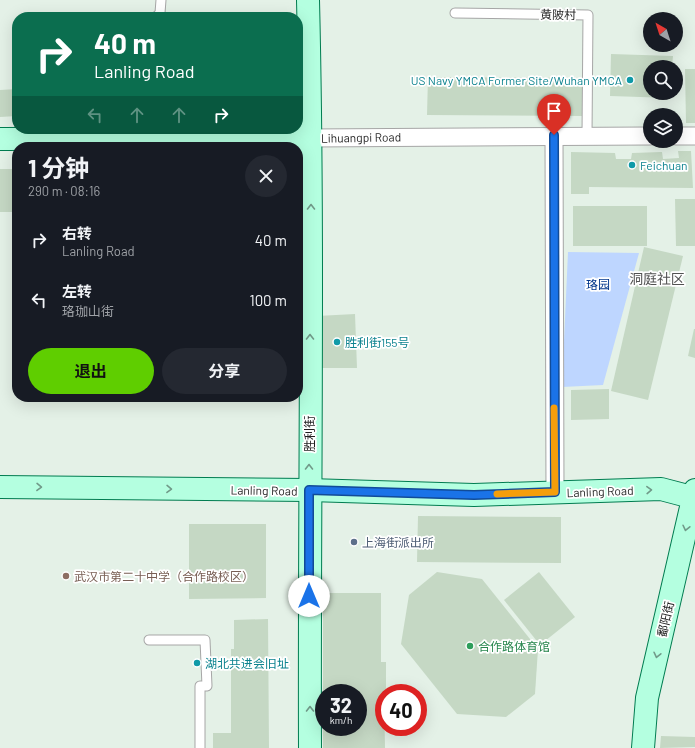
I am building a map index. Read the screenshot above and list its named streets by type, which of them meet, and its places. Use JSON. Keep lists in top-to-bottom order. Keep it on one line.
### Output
{"streets":{"street":["Lihuangpi Road","胜利街","Lanling Road","鄱阳街"],"lane":["黄陂村"]},"crossings":[["黄陂村","Lihuangpi Road"],["Lihuangpi Road","胜利街"],["胜利街","Lanling Road"],["Lanling Road","鄱阳街"]],"one_way":["胜利街","Lanling Road","鄱阳街"],"districts":["洞庭社区"],"parks":["珞园"],"places":["US Navy YMCA Former Site/Wuhan YMCA","Feichuan","胜利街155号","上海街派出所","武汉市第二十中学（合作路校区）","合作路体育馆","湖北共进会旧址"],"north":"top left","page":{"turn":["40 m","Lanling Road"],"heading":["1 分钟","290 m · 08:16"],"list":[{"name":"右转","note":"Lanling Road","value":"40 m"},{"name":"左转","note":"珞珈山街","value":"100 m"}],"buttons":["退出","分享"],"speed":"32 km/h","limit":"40"}}
